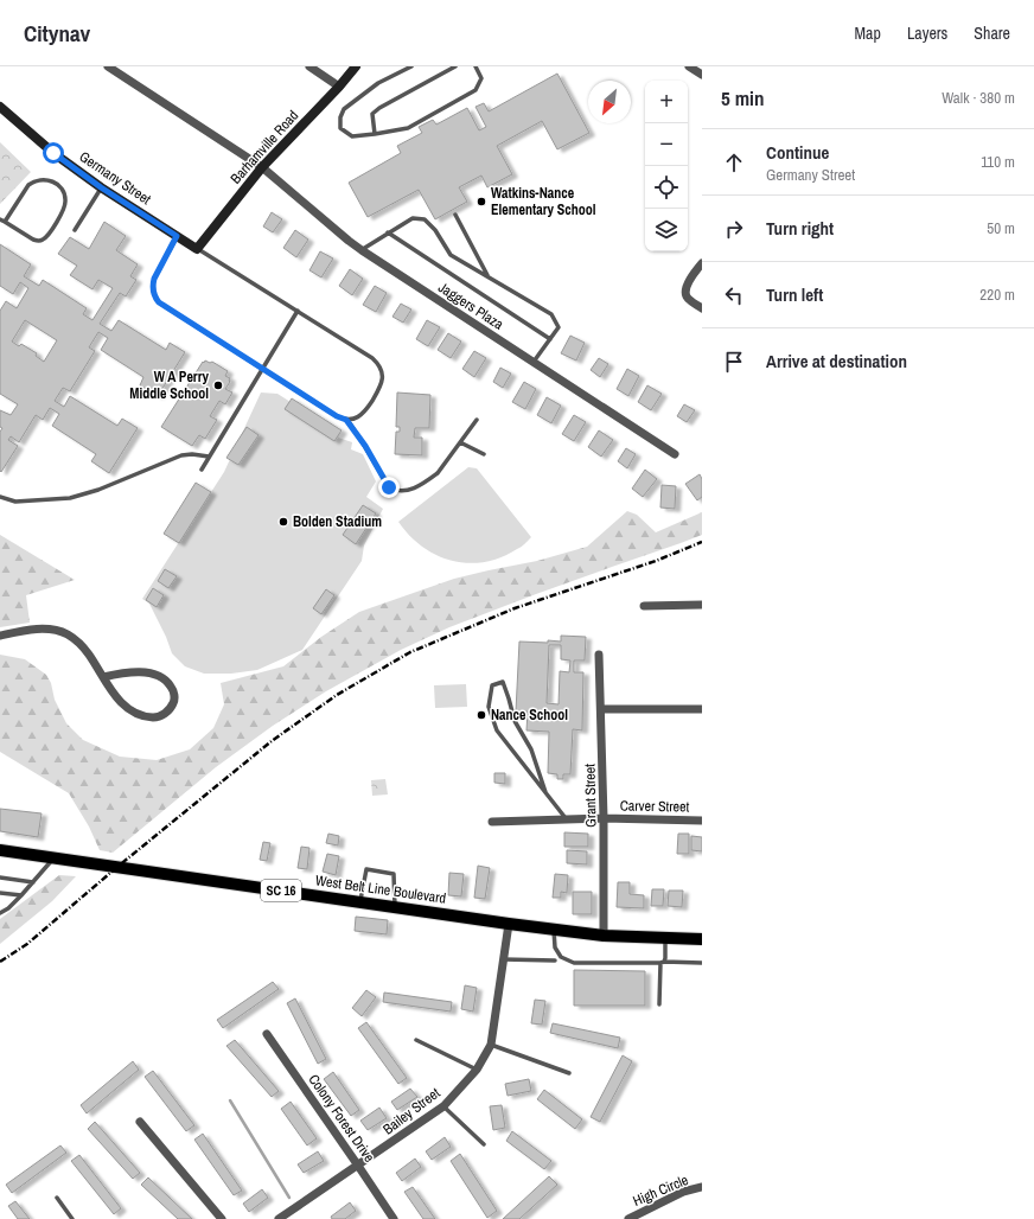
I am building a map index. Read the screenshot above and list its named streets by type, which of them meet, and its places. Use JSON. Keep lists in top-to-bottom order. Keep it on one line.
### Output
{"streets":{"main road":["West Belt Line Boulevard","SC 16"],"street":["Barhamville Road","Germany Street","Jaggers Plaza","Grant Street","Carver Street","Bailey Street","Colony Forest Drive","High Circle"]},"crossings":[["Barhamville Road","Germany Street"],["Barhamville Road","Jaggers Plaza"],["Grant Street","Carver Street"],["Grant Street","West Belt Line Boulevard"],["West Belt Line Boulevard","Bailey Street"],["Bailey Street","Colony Forest Drive"]],"places":["Watkins-Nance Elementary School","W A Perry Middle School","Bolden Stadium","Nance School"],"north":"bottom left","page":{"header":"Citynav","nav":["Map","Layers","Share"],"heading":["5 min","Walk · 380 m"],"map_buttons":["+","−"],"list":[["Continue","Germany Street","110 m"],["Turn right","50 m"],["Turn left","220 m"],"Arrive at destination"]}}
